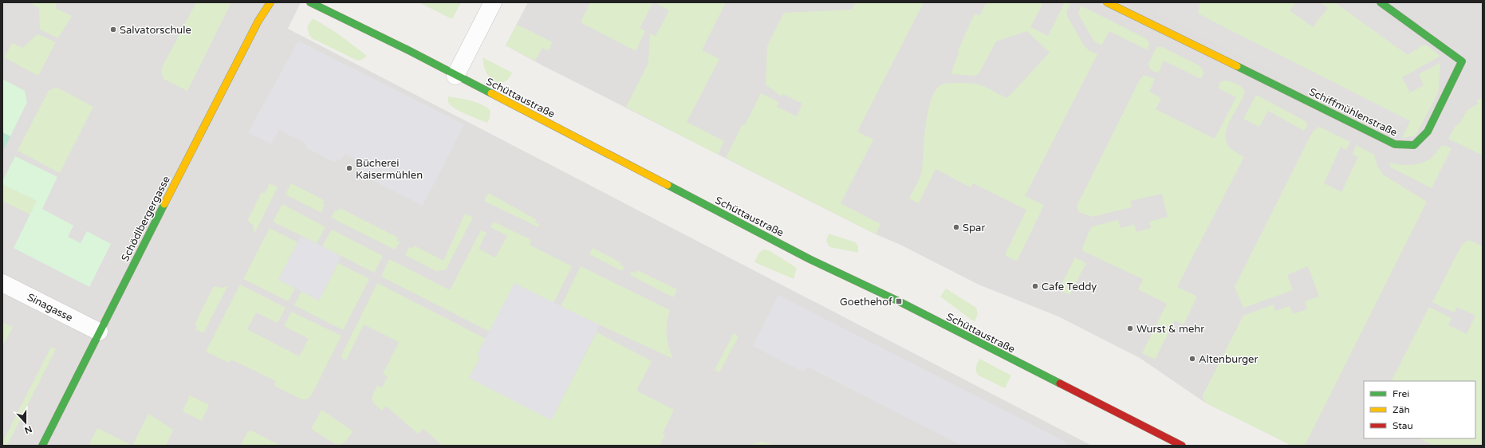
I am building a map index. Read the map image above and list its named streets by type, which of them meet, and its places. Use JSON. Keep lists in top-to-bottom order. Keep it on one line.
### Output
{"streets":{"street":["Schüttaustraße","Schiffmühlenstraße","Schödlbergergasse","Sinagasse"]},"crossings":[["Schödlbergergasse","Sinagasse"]],"places":{"other":["Salvatorschule","Bücherei Kaisermühlen","Spar","Cafe Teddy","Wurst & mehr","Altenburger"],"transit":["Goethehof"]},"legend":["Frei","Zäh","Stau"],"north":"bottom"}
